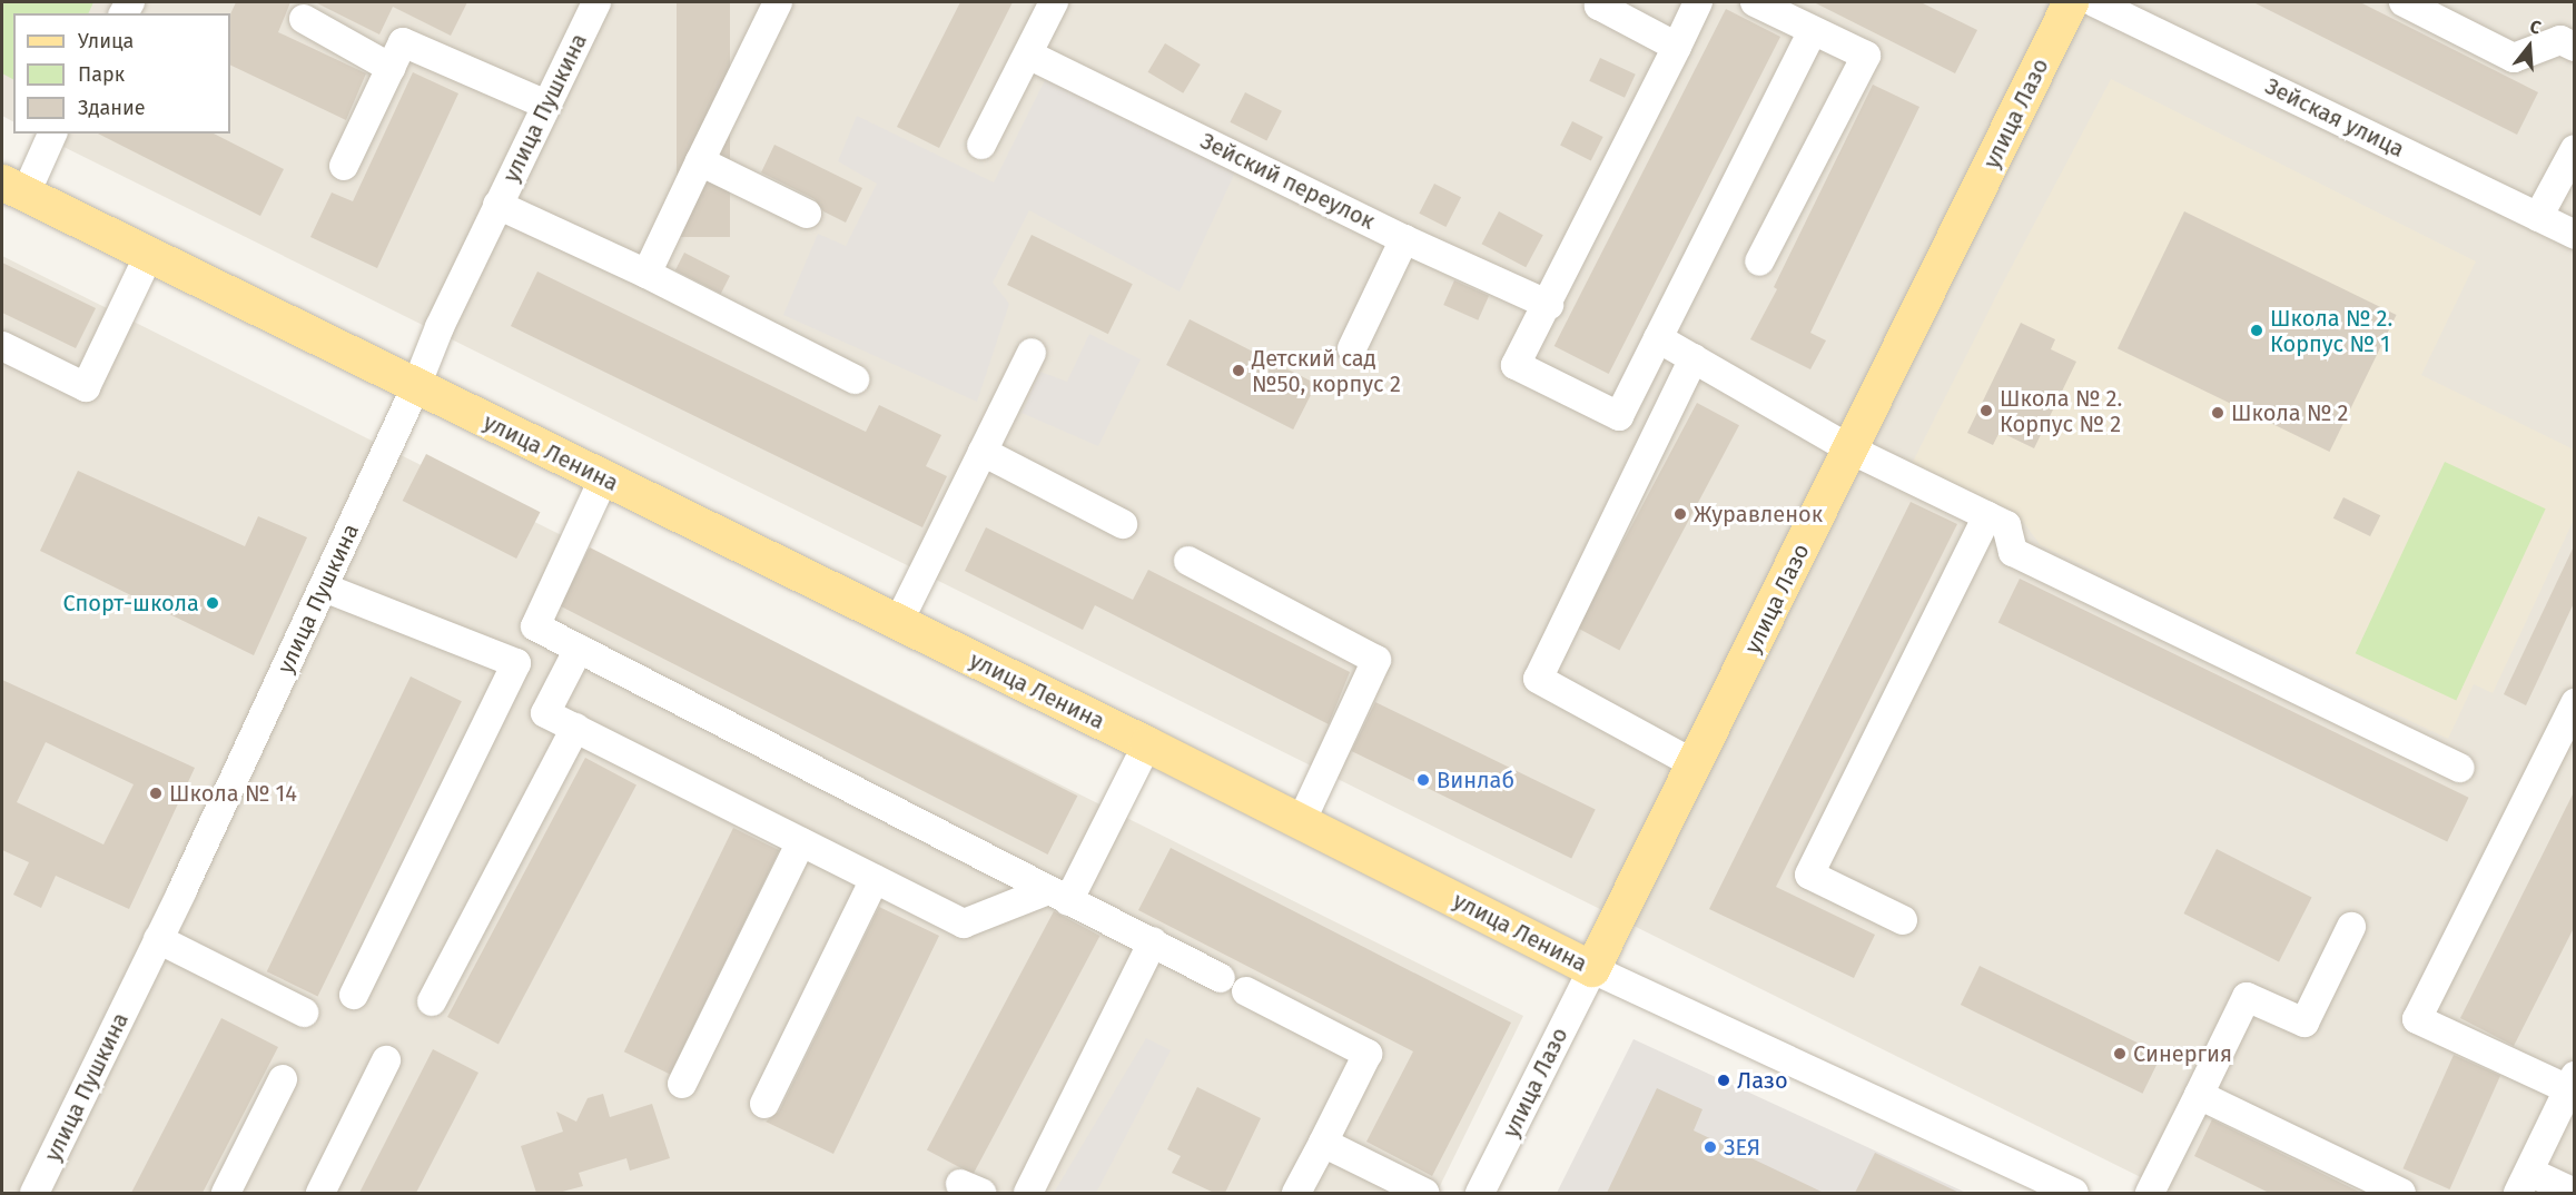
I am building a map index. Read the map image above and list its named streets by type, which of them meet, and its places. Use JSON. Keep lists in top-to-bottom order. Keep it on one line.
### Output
{"streets":{"main road":["улица Лазо","улица Ленина"],"street":["улица Пушкина","Зейская улица","Зейский переулок"]},"crossings":[["улица Пушкина","улица Ленина"],["улица Лазо","улица Ленина"]],"places":["Школа № 2. Корпус № 1","Детский сад №50, корпус 2","Школа № 2. Корпус № 2","Школа № 2","Журавленок","Спорт-школа","Винлаб","Школа № 14","Синергия","Лазо","ЗЕЯ"],"legend":["Улица","Парк","Здание"],"north":"top"}
